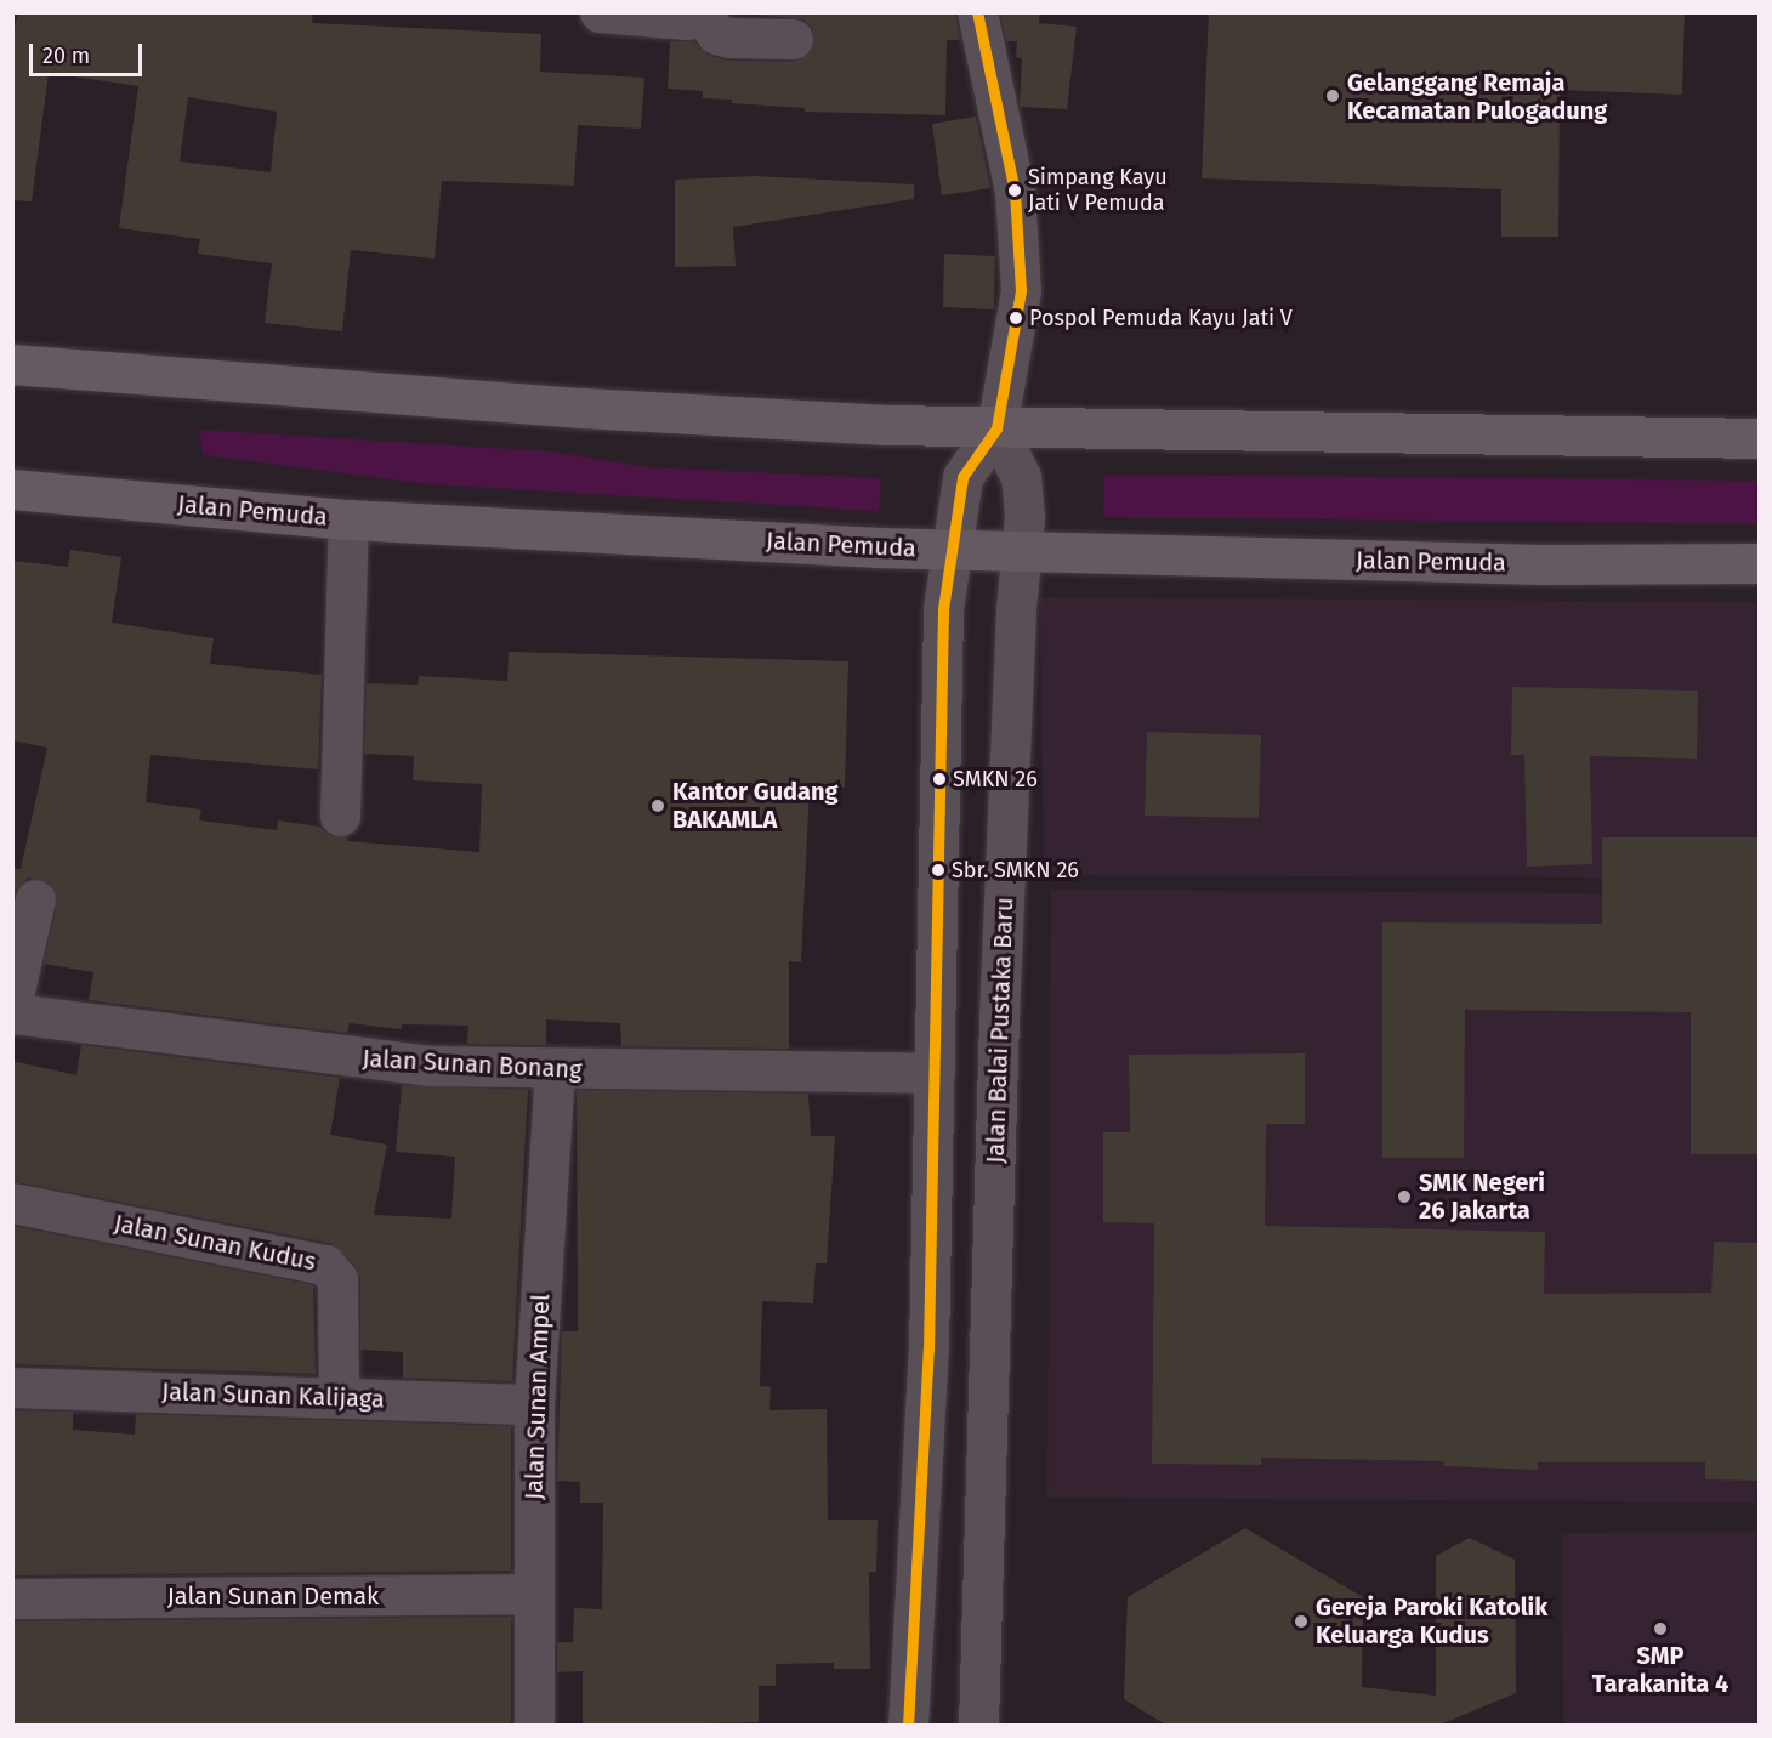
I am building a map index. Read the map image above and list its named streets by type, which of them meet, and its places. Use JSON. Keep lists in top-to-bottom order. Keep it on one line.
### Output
{"streets":{"main road":["Jalan Pemuda"],"street":["Jalan Balai Pustaka Baru","Jalan Sunan Bonang","Jalan Sunan Kudus","Jalan Sunan Kalijaga","Jalan Sunan Ampel","Jalan Sunan Demak"]},"crossings":[["Jalan Pemuda","Jalan Balai Pustaka Baru"],["Jalan Sunan Bonang","Jalan Sunan Ampel"],["Jalan Sunan Kudus","Jalan Sunan Kalijaga"],["Jalan Sunan Kalijaga","Jalan Sunan Ampel"],["Jalan Sunan Ampel","Jalan Sunan Demak"]],"places":["Gelanggang Remaja Kecamatan Pulogadung","Simpang Kayu Jati V Pemuda","Pospol Pemuda Kayu Jati V","SMKN 26","Kantor Gudang BAKAMLA","Sbr. SMKN 26","SMK Negeri 26 Jakarta","Gereja Paroki Katolik Keluarga Kudus","SMP Tarakanita 4"],"scale_bar":"20 m"}
